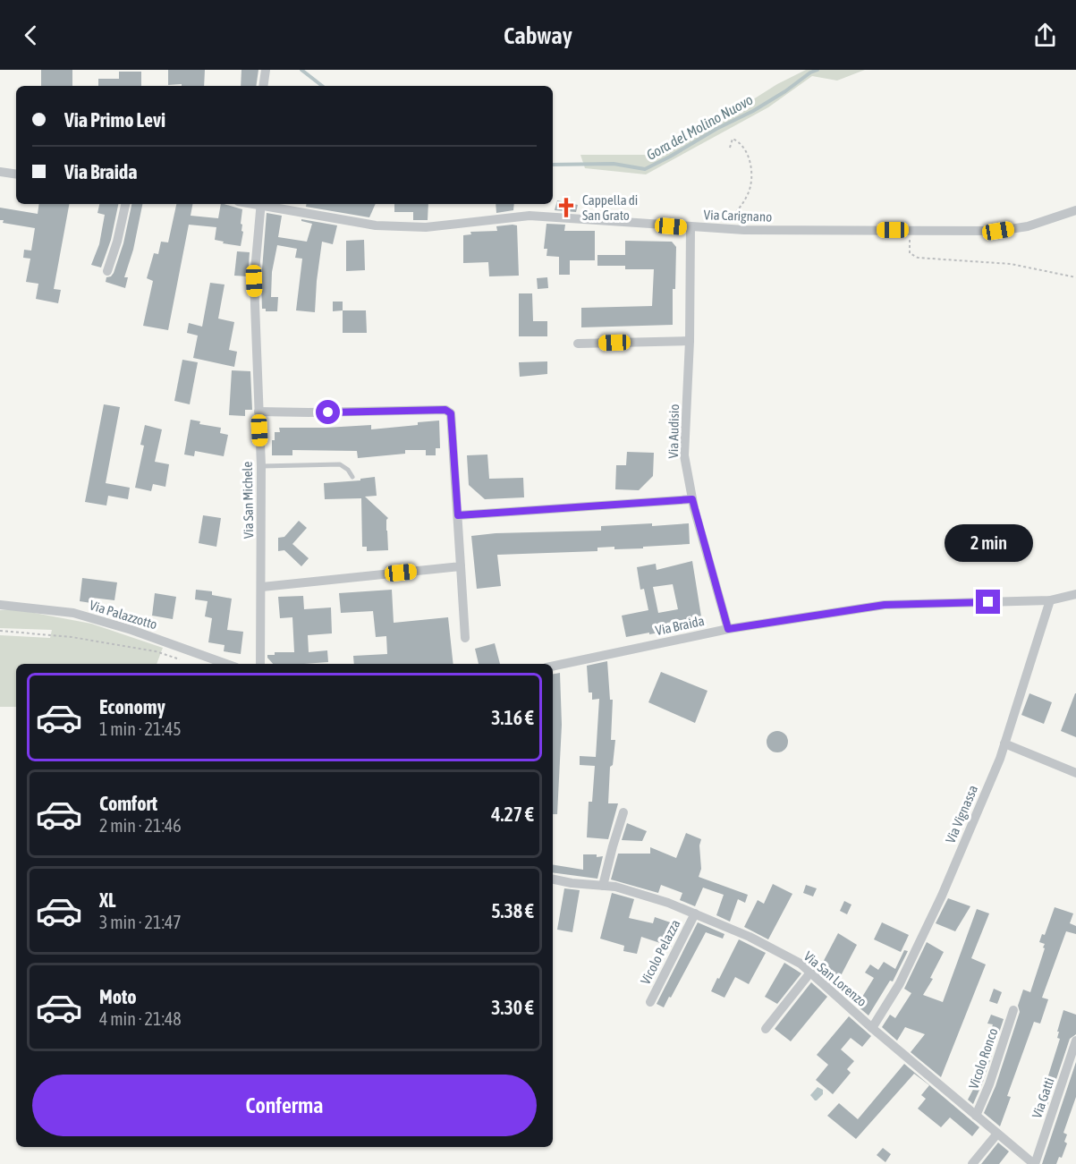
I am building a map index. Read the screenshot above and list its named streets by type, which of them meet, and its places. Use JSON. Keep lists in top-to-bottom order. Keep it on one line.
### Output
{"streets":{"street":["Via Carignano","Via Audisio","Via San Michele","Via Palazzotto","Via Braida","Via Vignassa","Vicolo Pelazza","Via San Lorenzo","Vicolo Ronco","Via Gatti"]},"crossings":[["Via Carignano","Via Audisio"],["Via Audisio","Via Braida"],["Via Braida","Via Vignassa"],["Via Vignassa","Via San Lorenzo"],["Vicolo Pelazza","Via San Lorenzo"],["Via San Lorenzo","Vicolo Ronco"],["Via San Lorenzo","Via Gatti"]],"water":["Gora del Molino Nuovo"],"places":{"church":["Cappella di San Grato"]},"page":{"header":"Cabway","banner":["Via Primo Levi","Via Braida"],"bubble":"2 min","list":[{"name":"Economy","note":"1 min · 21:45","value":"3.16 €"},{"name":"Comfort","note":"2 min · 21:46","value":"4.27 €"},{"name":"XL","note":"3 min · 21:47","value":"5.38 €"},{"name":"Moto","note":"4 min · 21:48","value":"3.30 €"}],"buttons":"Conferma"}}
